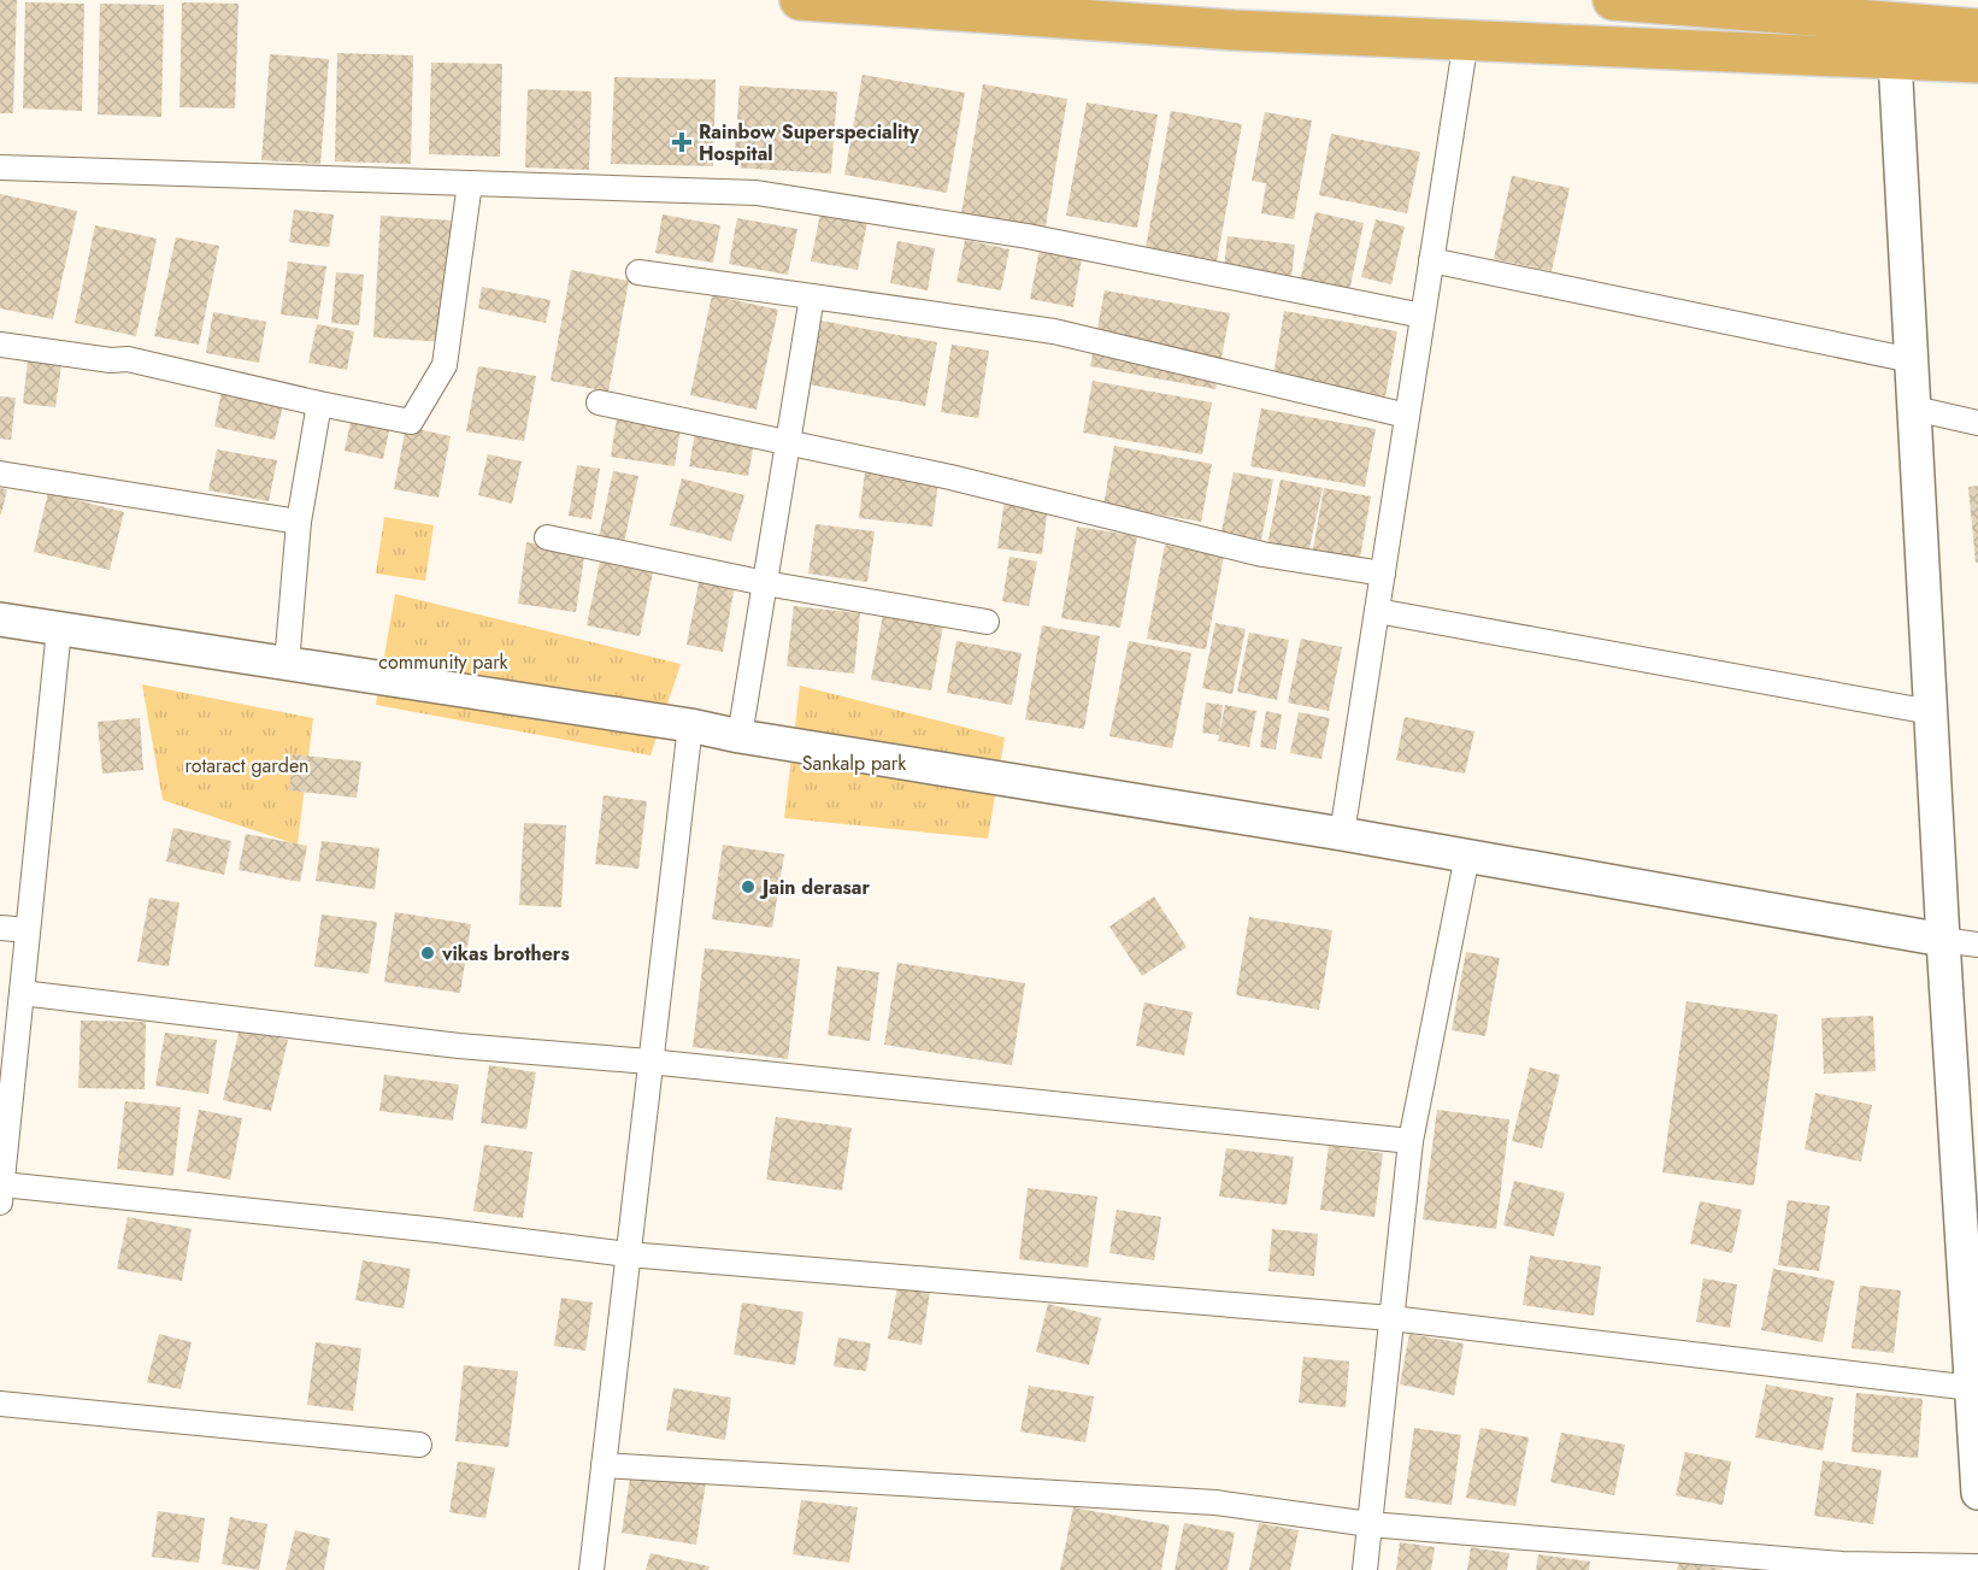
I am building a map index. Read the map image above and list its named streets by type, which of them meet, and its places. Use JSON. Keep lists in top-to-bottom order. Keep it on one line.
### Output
{"parks":["community park","Sankalp park","rotaract garden"],"places":{"health":["Rainbow Superspeciality Hospital"],"other":["Jain derasar","vikas brothers"]}}
